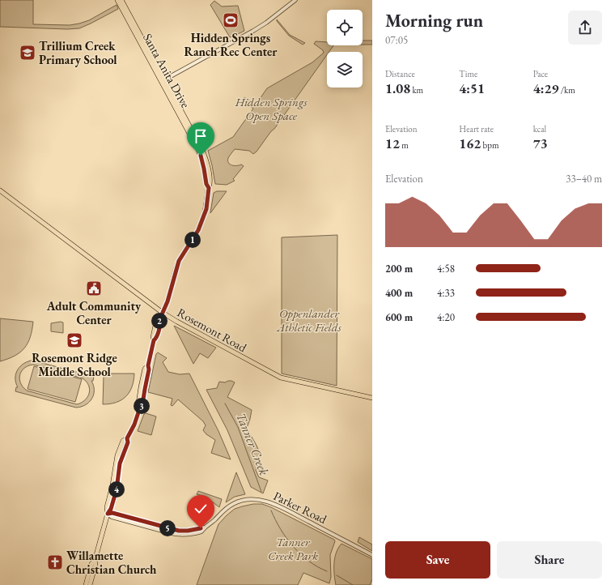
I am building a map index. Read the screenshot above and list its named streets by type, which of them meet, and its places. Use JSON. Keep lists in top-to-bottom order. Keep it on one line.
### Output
{"streets":{"main road":["Santa Anita Drive","Rosemont Road"],"street":["Parker Road"]},"crossings":[["Santa Anita Drive","Rosemont Road"],["Santa Anita Drive","Parker Road"]],"water":["Tanner Creek"],"parks":["Hidden Springs Open Space","Oppenlander Athletic Fields","Tanner Creek Park"],"places":{"sports":["Hidden Springs Ranch Rec Center"],"school or university":["Trillium Creek Primary School","Rosemont Ridge Middle School"],"public building":["Adult Community Center"],"church":["Willamette Christian Church"]},"page":{"heading":["Morning run","07:05"],"stats":[["Distance","1.08 km"],["Time","4:51"],["Pace","4:29 /km"],["Elevation","12 m"],["Heart rate","162 bpm"],["kcal","73"]],"chart":["Elevation","33–40 m"],"pins":["1","2","3","4","5"],"list":[{"name":"200 m","note":"4:58"},{"name":"400 m","note":"4:33"},{"name":"600 m","note":"4:20"}],"buttons":["Save","Share"]}}
